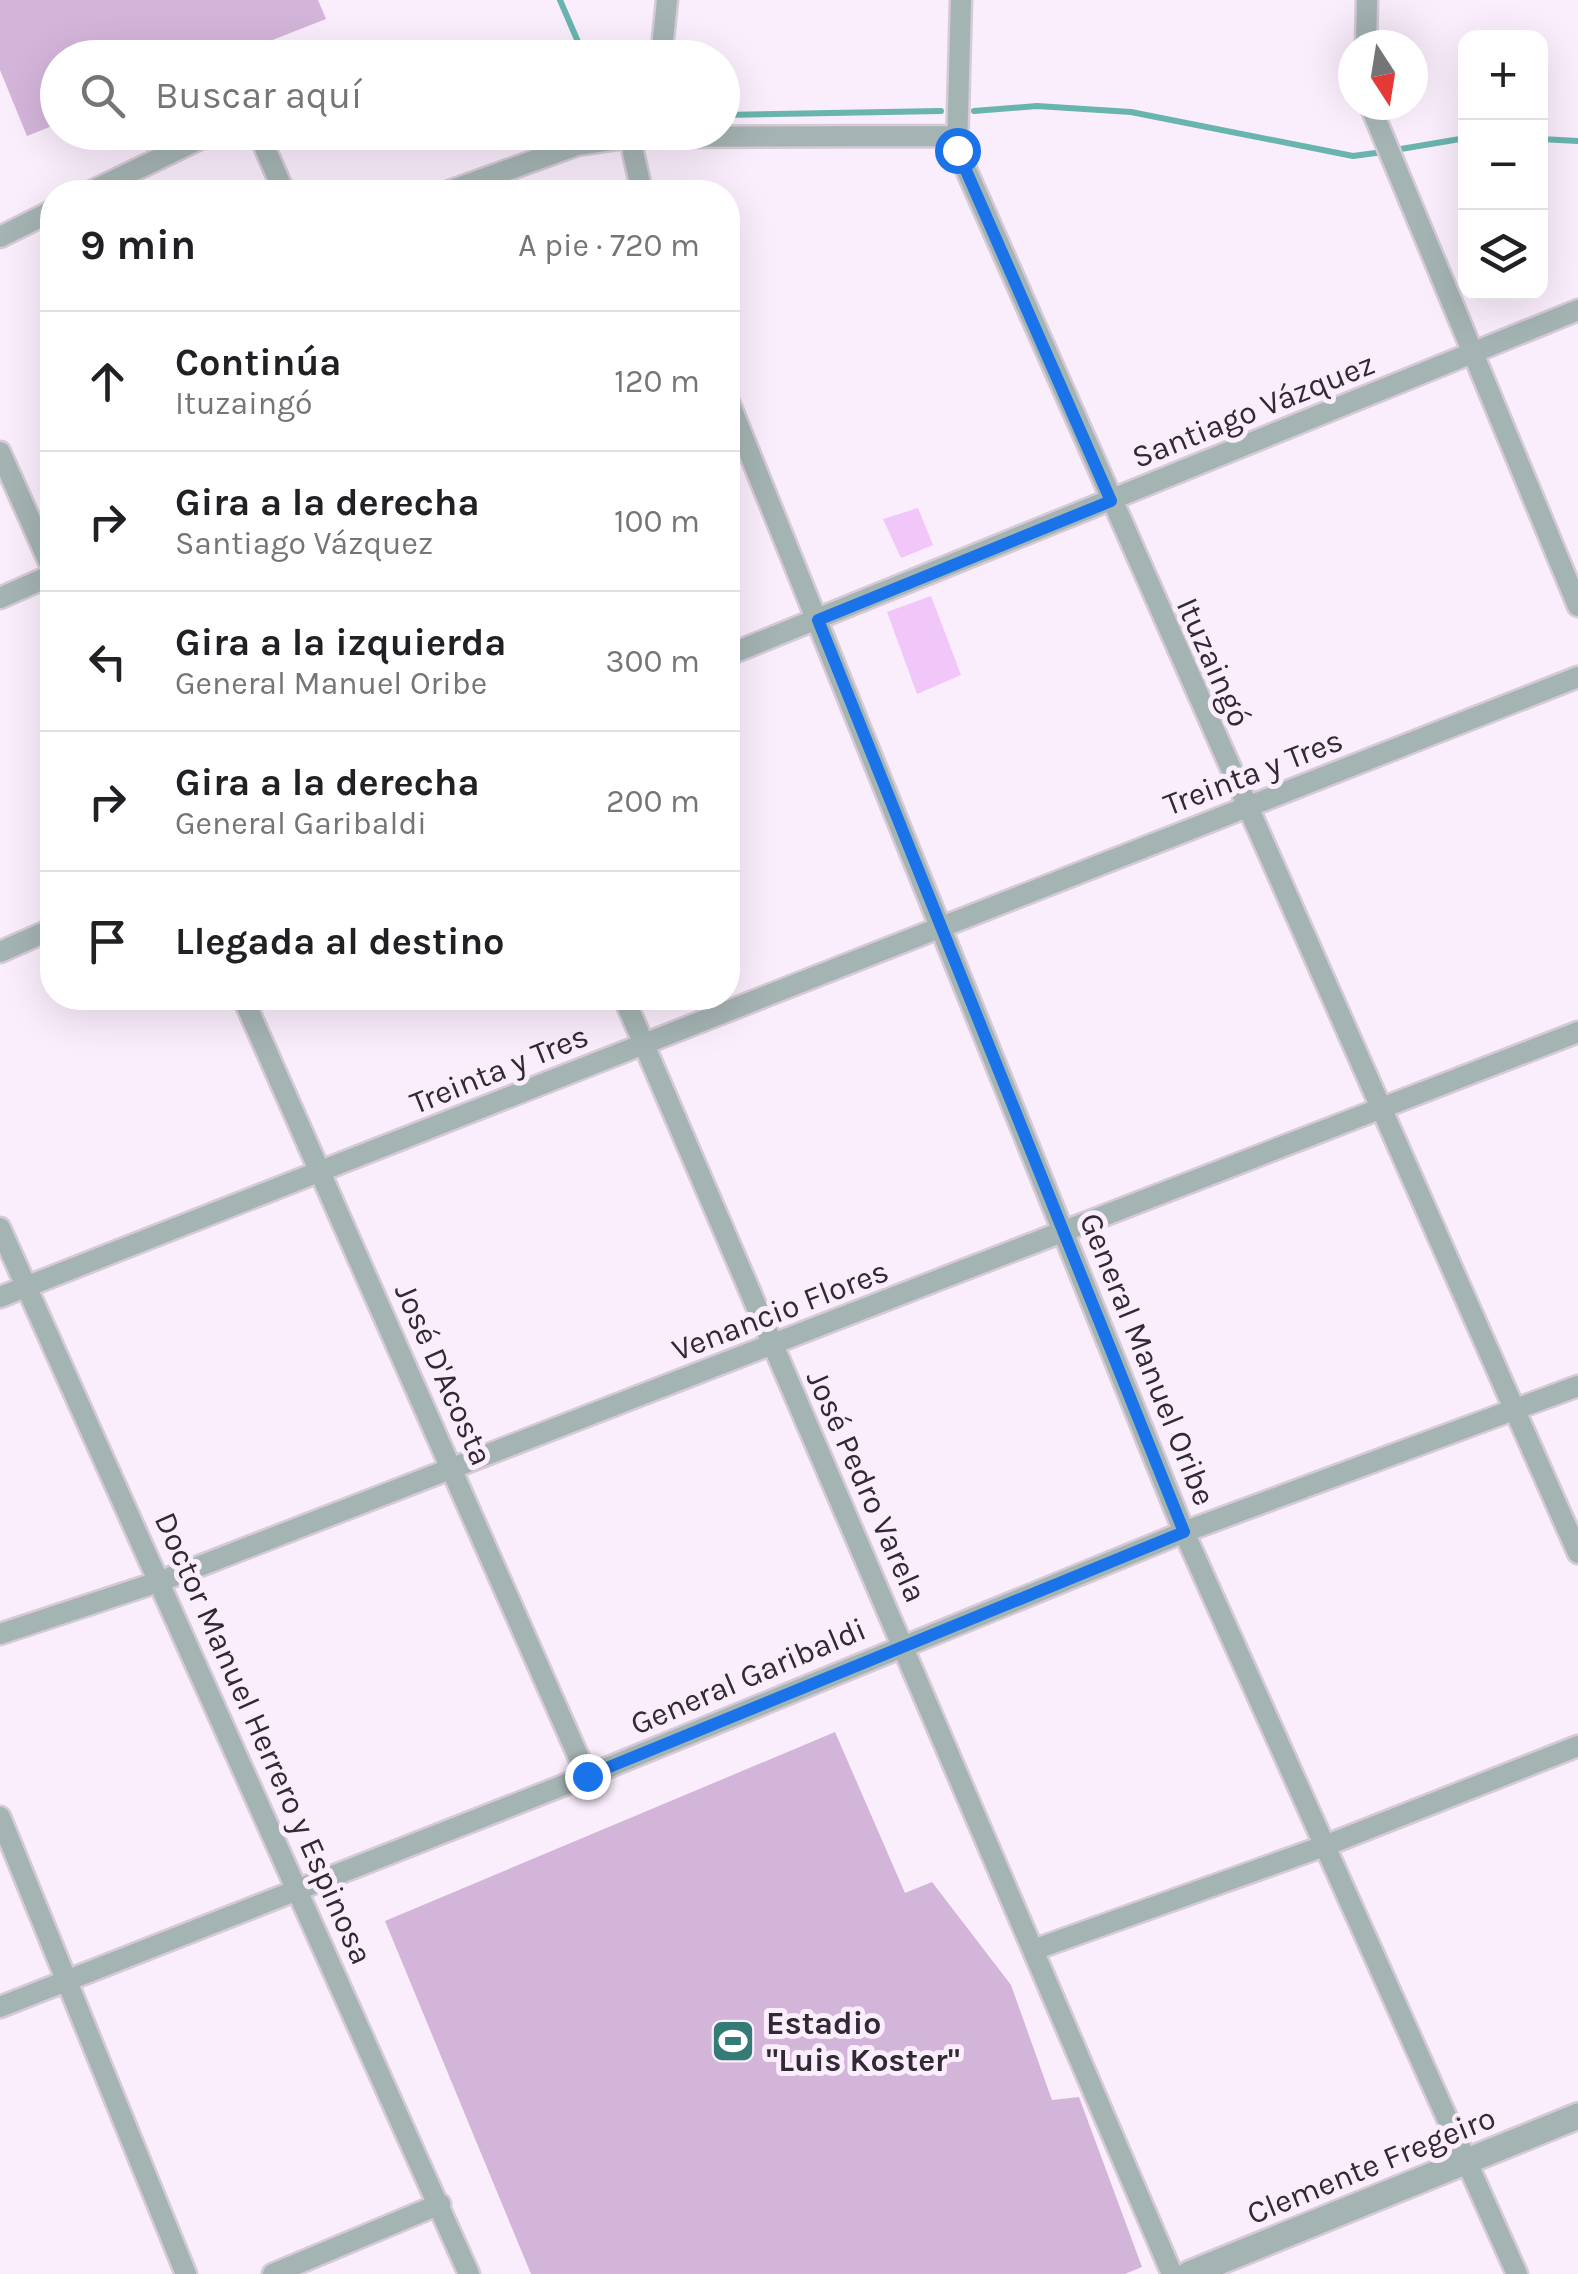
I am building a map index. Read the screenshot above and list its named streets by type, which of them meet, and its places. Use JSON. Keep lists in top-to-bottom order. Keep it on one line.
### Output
{"streets":{"street":["Santiago Vázquez","Ituzaingó","Treinta y Tres","Venancio Flores","General Manuel Oribe","José D'Acosta","José Pedro Varela","General Garibaldi","Doctor Manuel Herrero y Espinosa","Clemente Fregeiro"]},"crossings":[["Santiago Vázquez","Ituzaingó"],["Santiago Vázquez","General Manuel Oribe"],["Ituzaingó","Treinta y Tres"],["Ituzaingó","Venancio Flores"],["Ituzaingó","General Garibaldi"],["Treinta y Tres","General Manuel Oribe"],["Treinta y Tres","José D'Acosta"],["Treinta y Tres","José Pedro Varela"],["Treinta y Tres","Doctor Manuel Herrero y Espinosa"],["Venancio Flores","General Manuel Oribe"],["Venancio Flores","José D'Acosta"],["Venancio Flores","José Pedro Varela"],["Venancio Flores","Doctor Manuel Herrero y Espinosa"],["General Manuel Oribe","General Garibaldi"],["General Manuel Oribe","Clemente Fregeiro"],["José D'Acosta","General Garibaldi"],["José Pedro Varela","General Garibaldi"],["General Garibaldi","Doctor Manuel Herrero y Espinosa"]],"places":{"sports":["Estadio \"Luis Koster\""]},"north":"bottom","page":{"map_buttons":["+","−"],"search":"Buscar aquí","heading":["9 min","A pie · 720 m"],"list":[["Continúa","Ituzaingó","120 m"],["Gira a la derecha","Santiago Vázquez","100 m"],["Gira a la izquierda","General Manuel Oribe","300 m"],["Gira a la derecha","General Garibaldi","200 m"],"Llegada al destino"]}}
